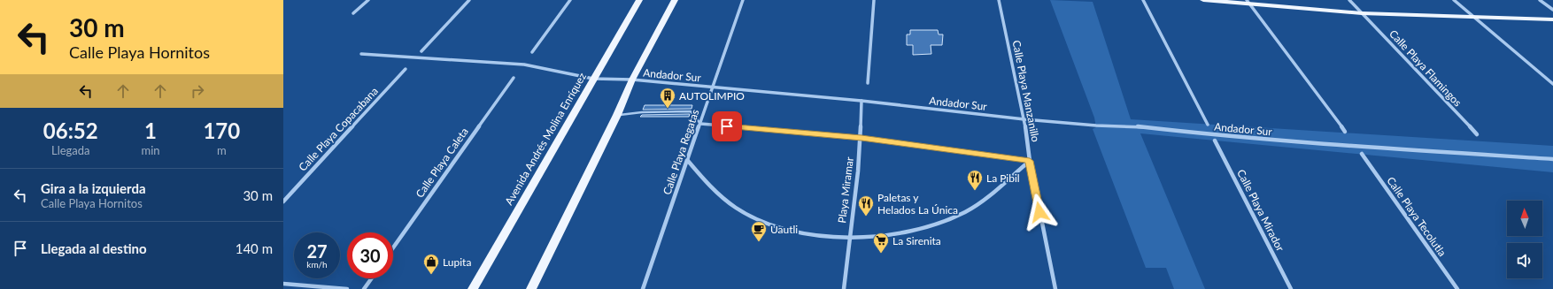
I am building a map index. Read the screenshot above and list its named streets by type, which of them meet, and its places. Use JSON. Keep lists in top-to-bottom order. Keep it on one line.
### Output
{"streets":{"main road":["Avenida Andrés Molina Enríquez"],"street":["Calle Playa Flamingos","Andador Sur","Calle Playa Manzanillo","Calle Playa Copacabana","Calle Playa Regatas","Calle Playa Caleta","Playa Miramar","Calle Playa Mirador","Calle Playa Tecolutla"]},"crossings":[["Andador Sur","Calle Playa Manzanillo"],["Andador Sur","Avenida Andrés Molina Enríquez"],["Andador Sur","Calle Playa Regatas"],["Andador Sur","Playa Miramar"]],"places":{"building":["AUTOLIMPIO"],"restaurant":["La Pibil","Paletas y Helados La Única"],"cafe":["Uautli"],"supermarket":["La Sirenita"],"shop":["Lupita"]},"north":"top","page":{"turn":["30 m","Calle Playa Hornitos"],"eta":["06:52","Llegada","1","min","170","m"],"list":[{"name":"Gira a la izquierda","note":"Calle Playa Hornitos","value":"30 m"},{"name":"Llegada al destino","value":"140 m"}],"speed":"27 km/h","limit":"30"}}
